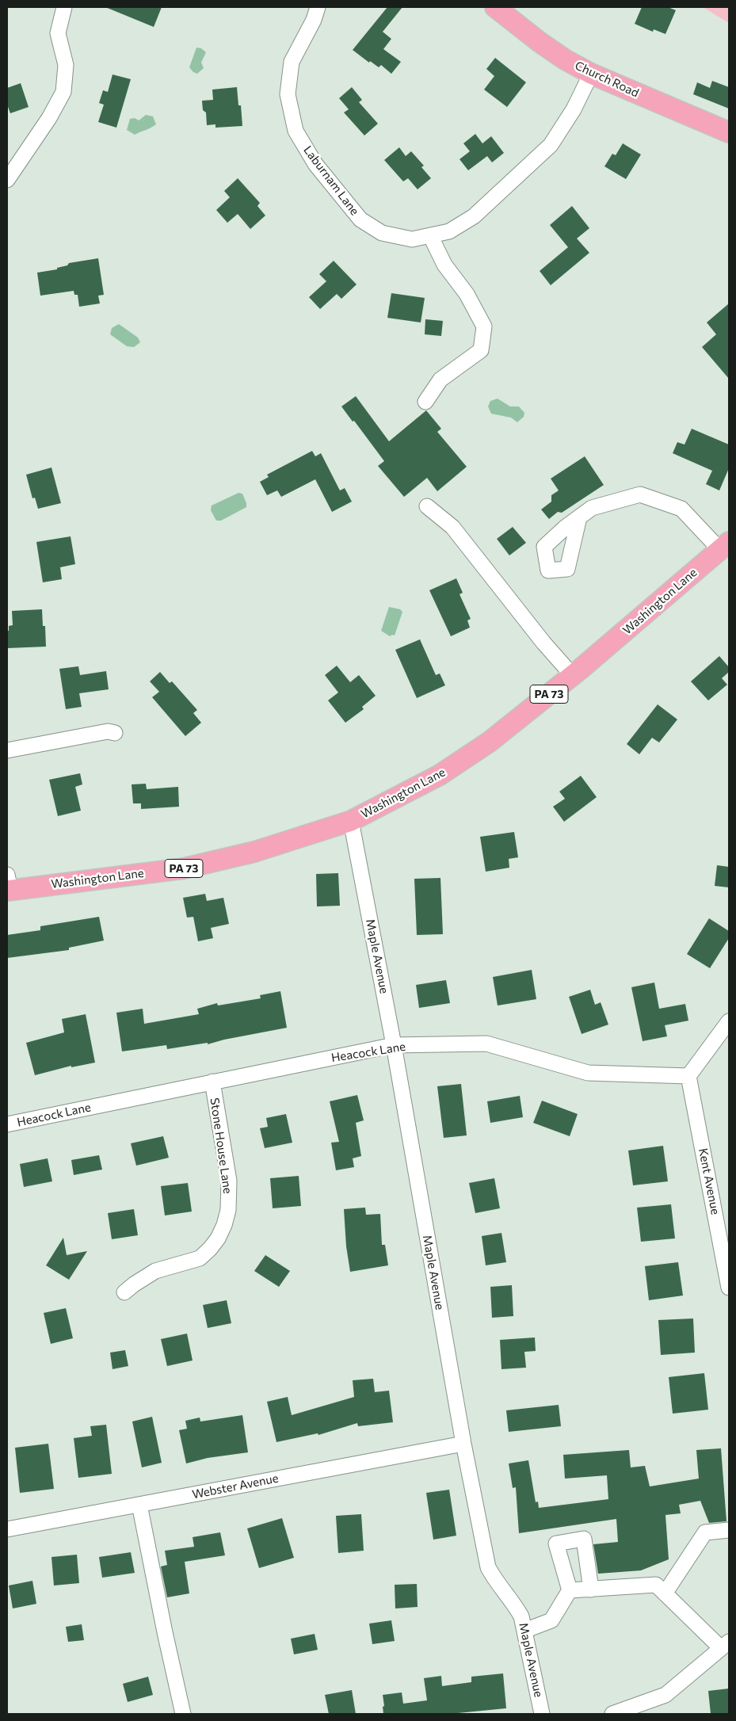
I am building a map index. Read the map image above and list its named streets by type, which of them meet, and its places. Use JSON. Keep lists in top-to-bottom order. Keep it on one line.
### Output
{"streets":{"main road":["Church Road","Washington Lane","PA 73"],"street":["Laburnam Lane","Maple Avenue","Heacock Lane","Stone House Lane","Kent Avenue","Webster Avenue"]},"crossings":[["Church Road","Laburnam Lane"],["Washington Lane","Maple Avenue"],["Maple Avenue","Heacock Lane"],["Maple Avenue","Webster Avenue"],["Heacock Lane","Stone House Lane"],["Heacock Lane","Kent Avenue"]]}
